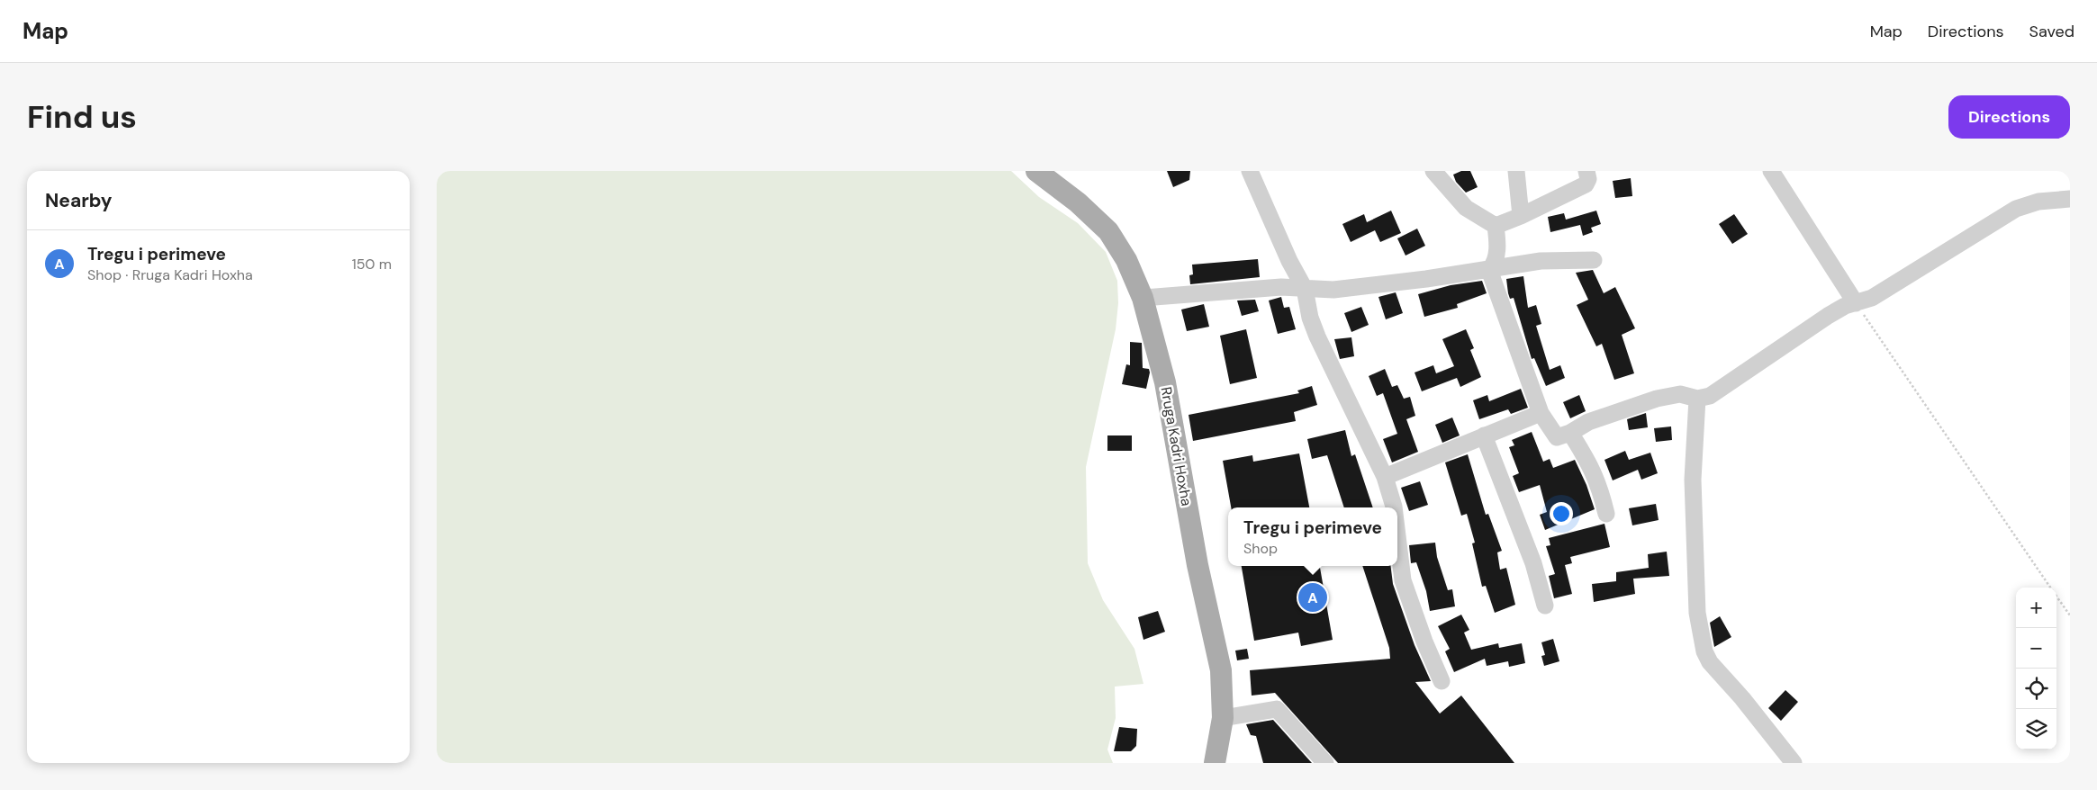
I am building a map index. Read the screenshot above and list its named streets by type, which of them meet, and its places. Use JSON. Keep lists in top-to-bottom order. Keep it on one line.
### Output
{"streets":{"main road":["Rruga Kadri Hoxha"]},"page":{"header":"Map","nav":["Map","Directions","Saved"],"buttons":"Directions","title":"Find us","heading":"Nearby","list":[{"mark":"A","name":"Tregu i perimeve","note":"Shop · Rruga Kadri Hoxha","value":"150 m"}],"popup":["Tregu i perimeve","Shop"],"pins":"A","map_buttons":["+","−"]}}
